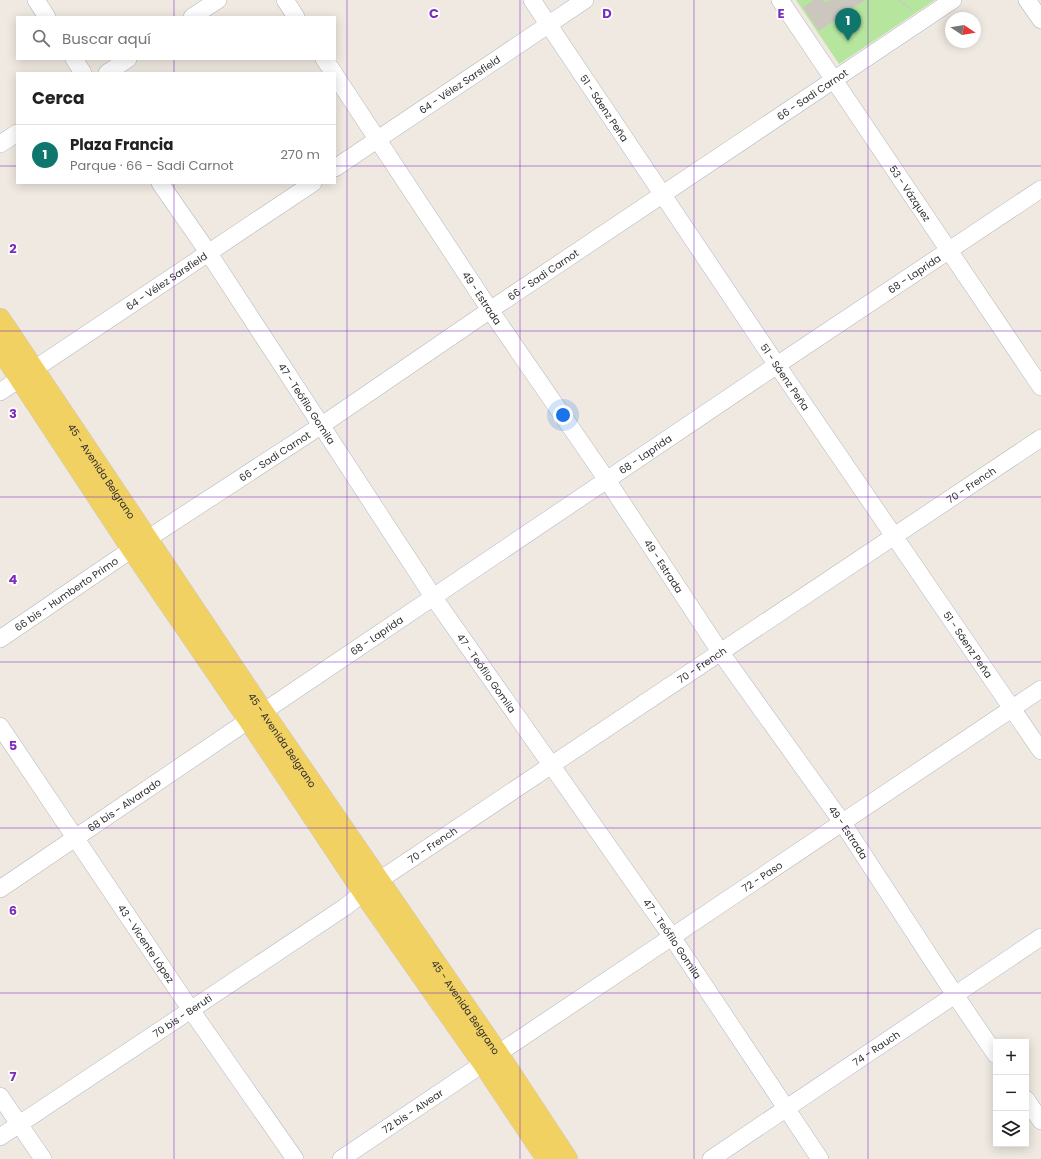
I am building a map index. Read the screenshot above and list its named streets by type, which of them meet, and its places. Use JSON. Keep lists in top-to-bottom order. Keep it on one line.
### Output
{"streets":{"main road":["45 - Avenida Belgrano"],"street":["64 - Vélez Sarsfield","66 - Sadi Carnot","51 - Sáenz Peña","53 - Vázquez","68 - Laprida","49 - Estrada","47 - Teófilo Gomila","70 - French","66 bis - Humberto Primo","68 bis - Alvarado","72 - Paso","43 - Vicente López","70 bis - Beruti","74 - Rauch","72 bis - Alvear"]},"crossings":[["64 - Vélez Sarsfield","51 - Sáenz Peña"],["64 - Vélez Sarsfield","49 - Estrada"],["64 - Vélez Sarsfield","47 - Teófilo Gomila"],["64 - Vélez Sarsfield","45 - Avenida Belgrano"],["66 - Sadi Carnot","51 - Sáenz Peña"],["66 - Sadi Carnot","53 - Vázquez"],["66 - Sadi Carnot","49 - Estrada"],["66 - Sadi Carnot","47 - Teófilo Gomila"],["66 - Sadi Carnot","45 - Avenida Belgrano"],["66 - Sadi Carnot","66 bis - Humberto Primo"],["51 - Sáenz Peña","68 - Laprida"],["51 - Sáenz Peña","70 - French"],["51 - Sáenz Peña","72 - Paso"],["53 - Vázquez","68 - Laprida"],["68 - Laprida","49 - Estrada"],["68 - Laprida","47 - Teófilo Gomila"],["68 - Laprida","45 - Avenida Belgrano"],["68 - Laprida","68 bis - Alvarado"],["49 - Estrada","70 - French"],["49 - Estrada","72 - Paso"],["49 - Estrada","74 - Rauch"],["47 - Teófilo Gomila","70 - French"],["47 - Teófilo Gomila","72 - Paso"],["47 - Teófilo Gomila","74 - Rauch"],["45 - Avenida Belgrano","70 - French"],["45 - Avenida Belgrano","66 bis - Humberto Primo"],["45 - Avenida Belgrano","68 bis - Alvarado"],["45 - Avenida Belgrano","72 - Paso"],["45 - Avenida Belgrano","70 bis - Beruti"],["45 - Avenida Belgrano","72 bis - Alvear"],["70 - French","70 bis - Beruti"],["68 bis - Alvarado","43 - Vicente López"],["72 - Paso","72 bis - Alvear"],["43 - Vicente López","70 bis - Beruti"]],"north":"right","page":{"pins":"1","search":"Buscar aquí","heading":"Cerca","list":[{"mark":"1","name":"Plaza Francia","note":"Parque · 66 - Sadi Carnot","value":"270 m"}],"map_buttons":["+","−"]},"grid":{"columns":["C","D","E"],"rows":["2","3","4","5","6","7"]}}
